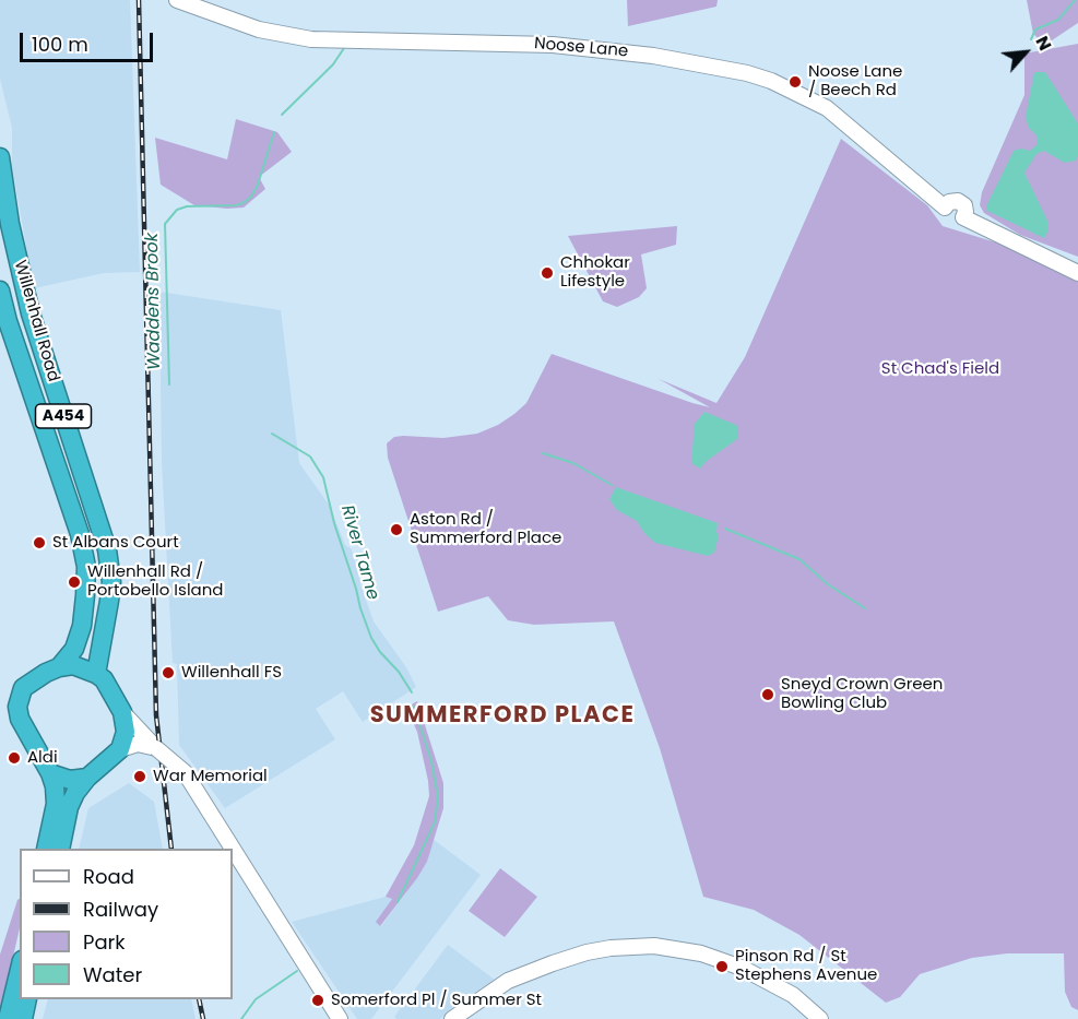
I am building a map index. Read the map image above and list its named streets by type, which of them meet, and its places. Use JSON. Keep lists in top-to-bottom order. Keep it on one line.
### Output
{"streets":{"highway":["Willenhall Road","A454"],"street":["Noose Lane"]},"crossings":[["Willenhall Road","A454"]],"districts":["SUMMERFORD PLACE"],"water":["Waddens Brook","River Tame"],"parks":["St Chad's Field"],"places":["Noose Lane / Beech Rd","Chhokar Lifestyle","Aston Rd / Summerford Place","St Albans Court","Willenhall Rd / Portobello Island","Willenhall FS","Sneyd Crown Green Bowling Club","Aldi","War Memorial","Pinson Rd / St Stephens Avenue","Somerford Pl / Summer St"],"legend":["Road","Railway","Park","Water"],"scale_bar":"100 m","north":"top right"}
